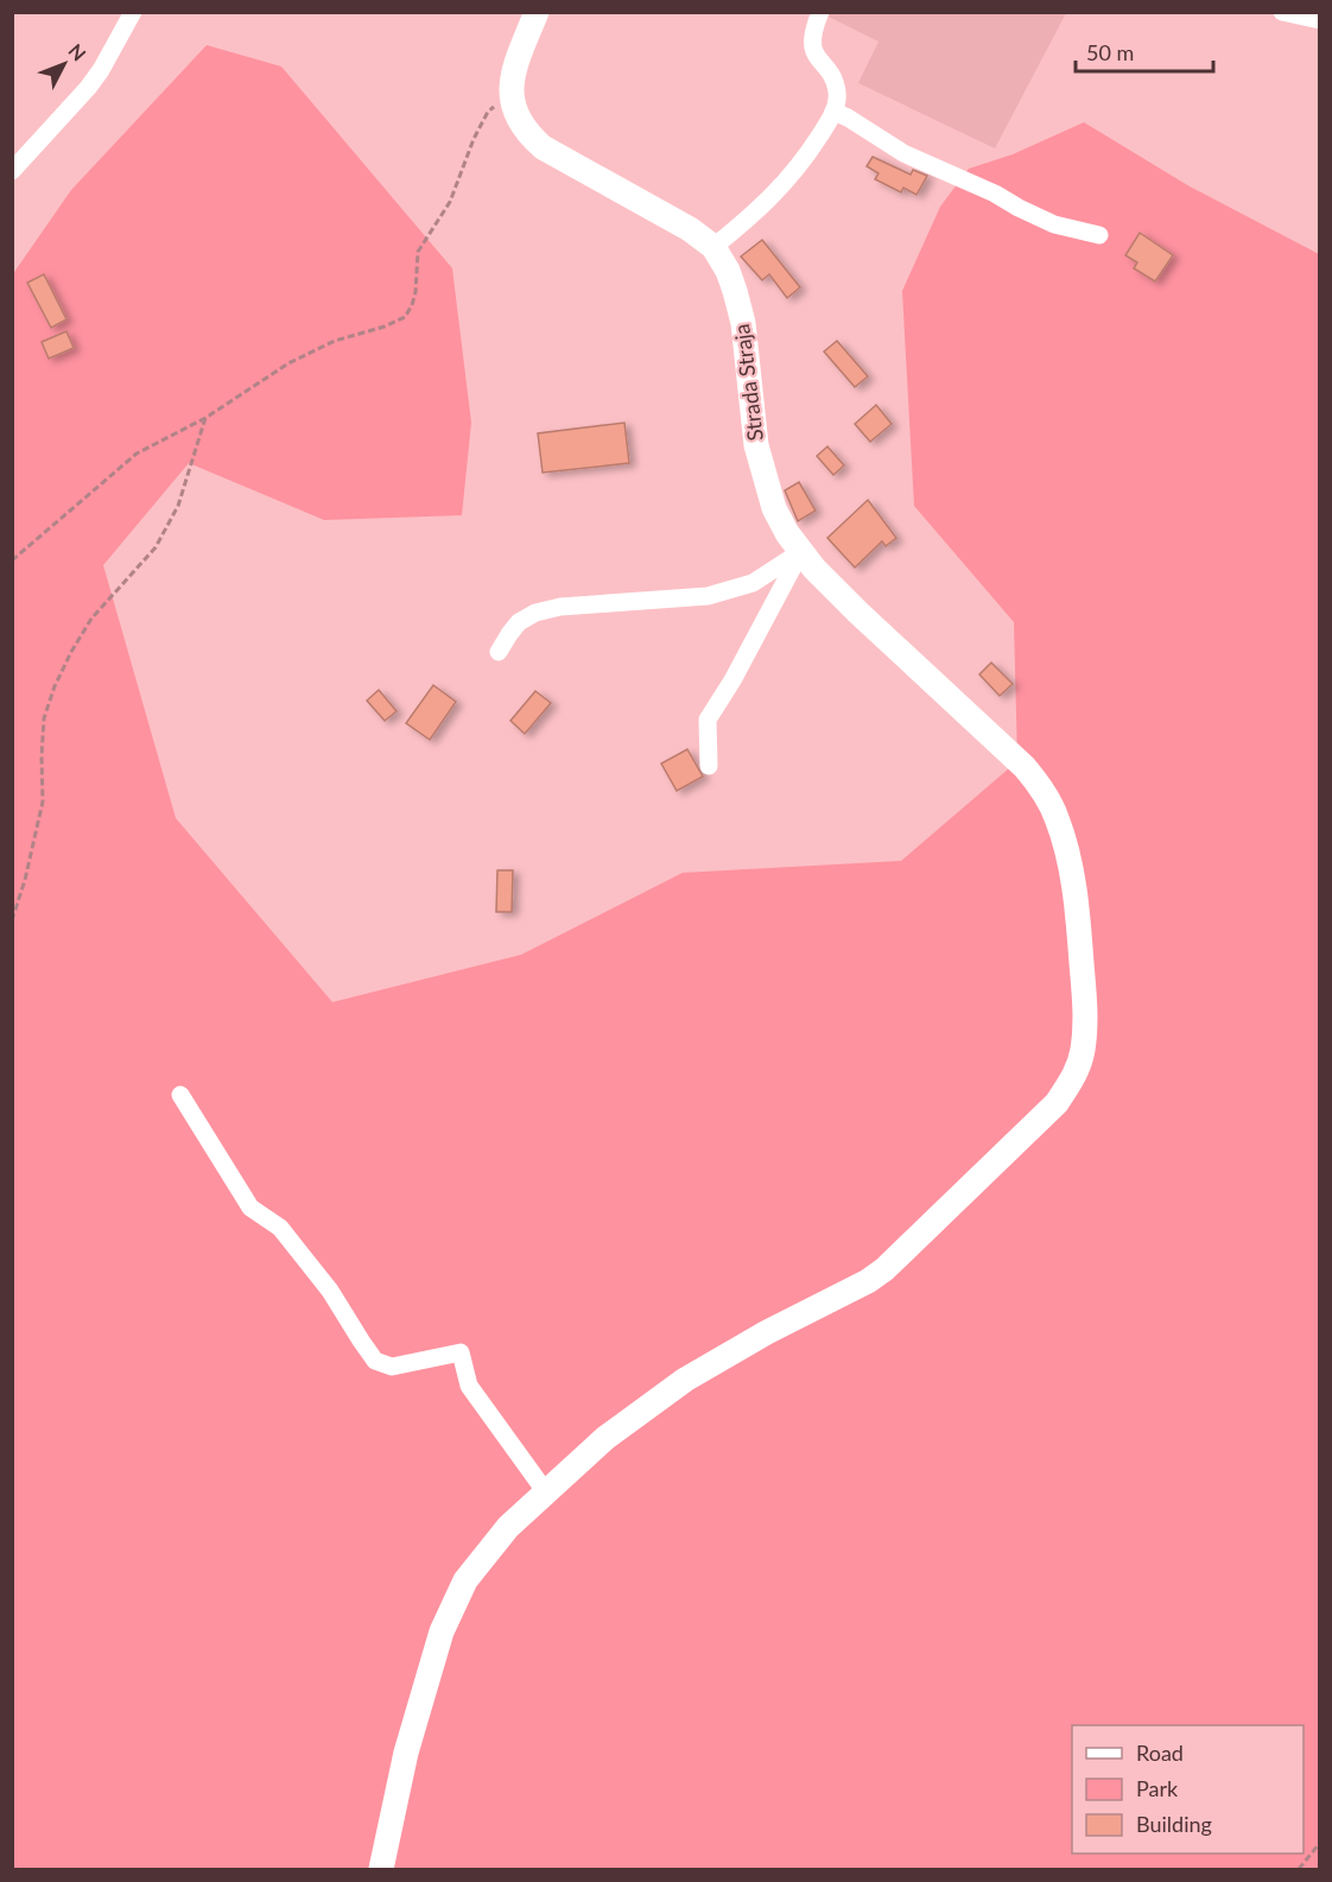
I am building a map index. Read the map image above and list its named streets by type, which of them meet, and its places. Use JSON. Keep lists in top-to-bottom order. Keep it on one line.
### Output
{"streets":{"main road":["Strada Straja"]},"legend":["Road","Park","Building"],"scale_bar":"50 m","north":"top right"}
